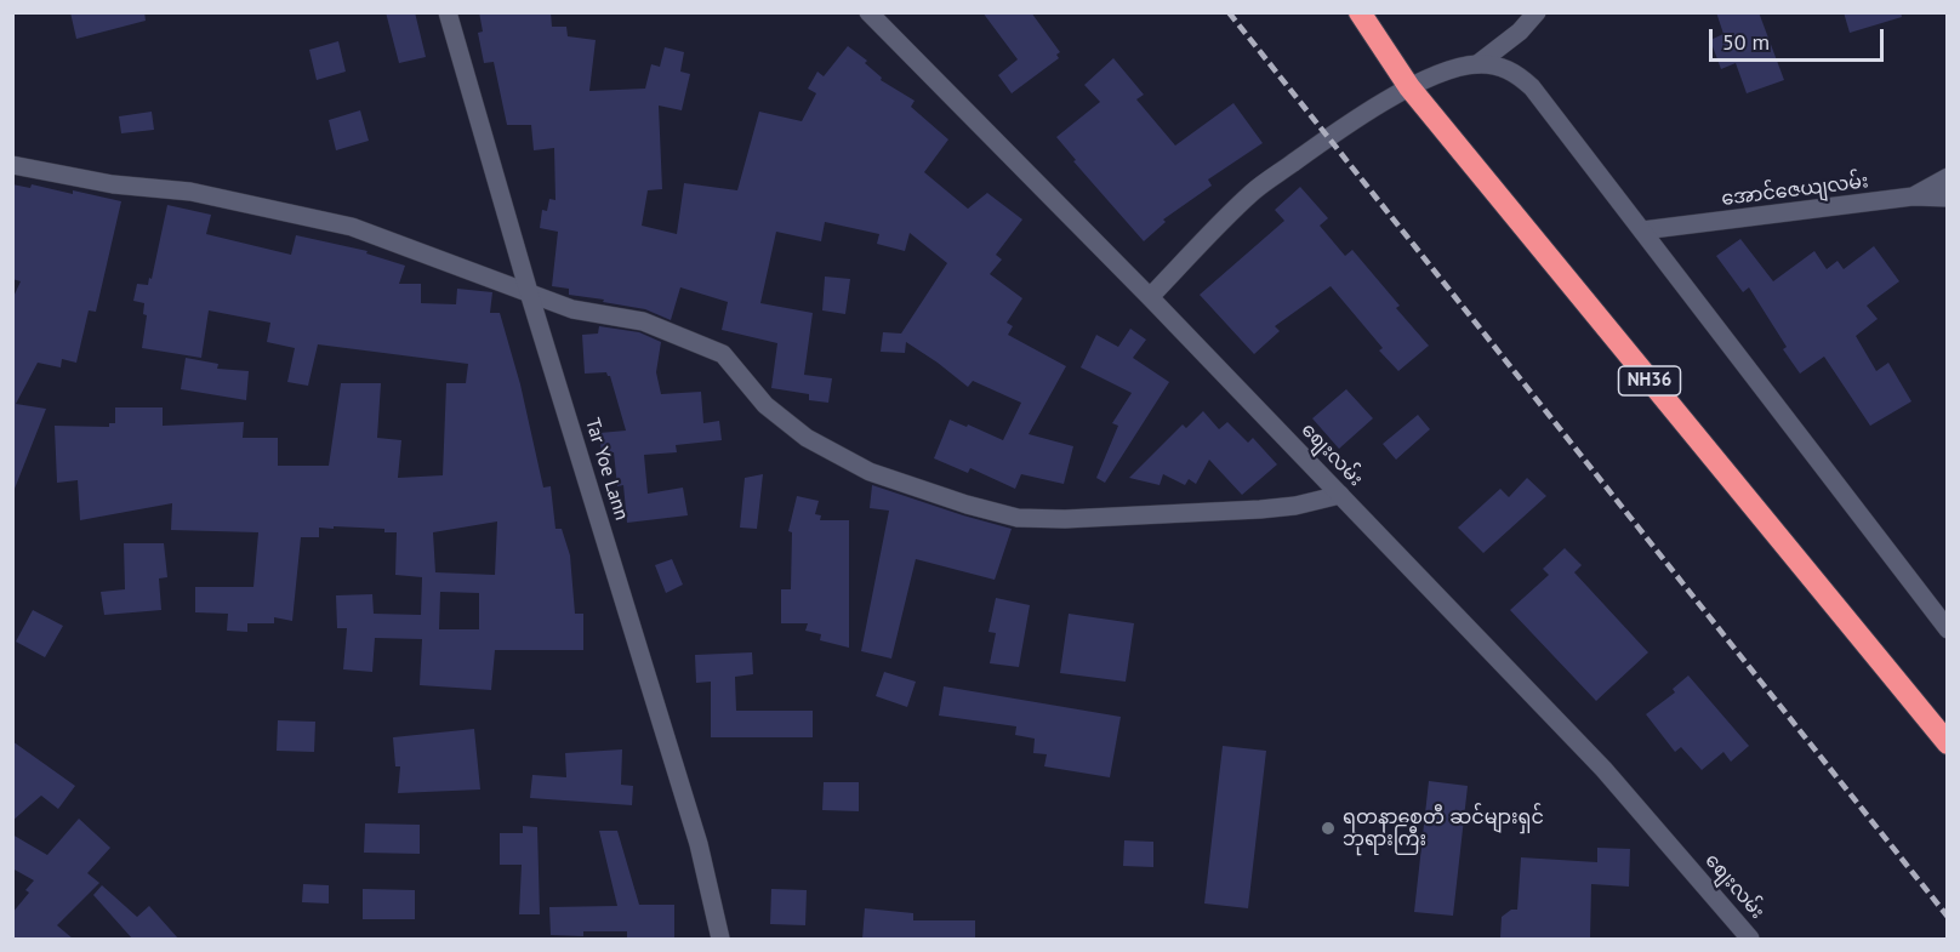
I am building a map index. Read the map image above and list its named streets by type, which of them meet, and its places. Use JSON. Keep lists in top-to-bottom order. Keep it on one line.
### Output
{"streets":{"highway":["NH36"],"street":["အောင်ဇေယျလမ်း","စျေးလမ်း","Tar Yoe Lann"]},"places":["ရတနာစေတီ ဆင်များရှင် ဘုရားကြီး"],"scale_bar":"50 m"}
